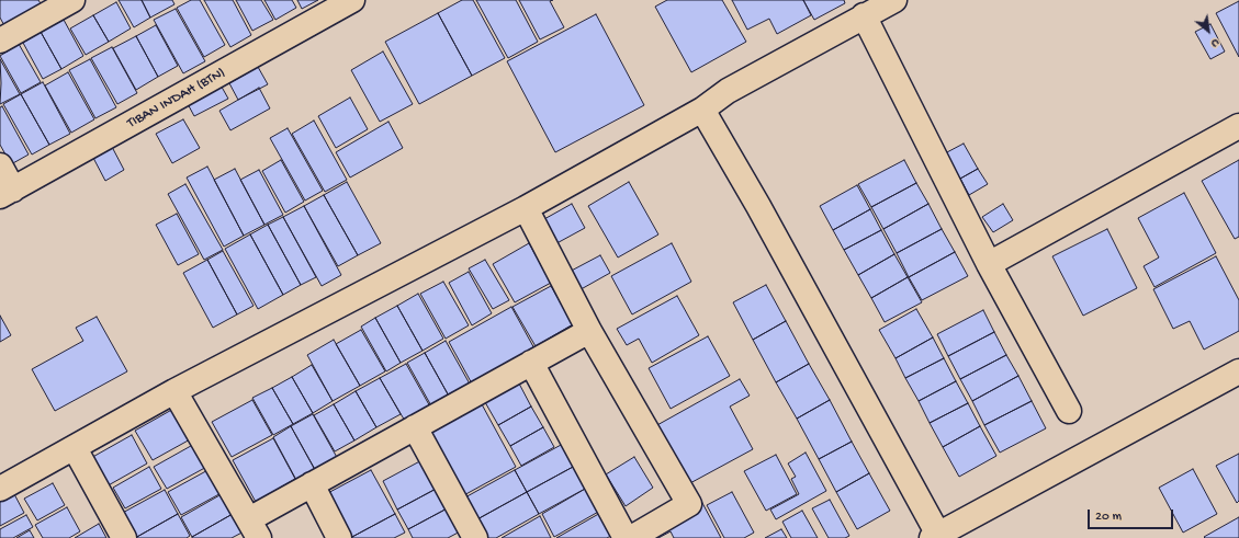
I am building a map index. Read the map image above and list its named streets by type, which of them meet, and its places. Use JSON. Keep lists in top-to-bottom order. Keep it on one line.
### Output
{"streets":{"street":["TIBAN INDAH (BTN)"]},"scale_bar":"20 m","north":"bottom right"}
